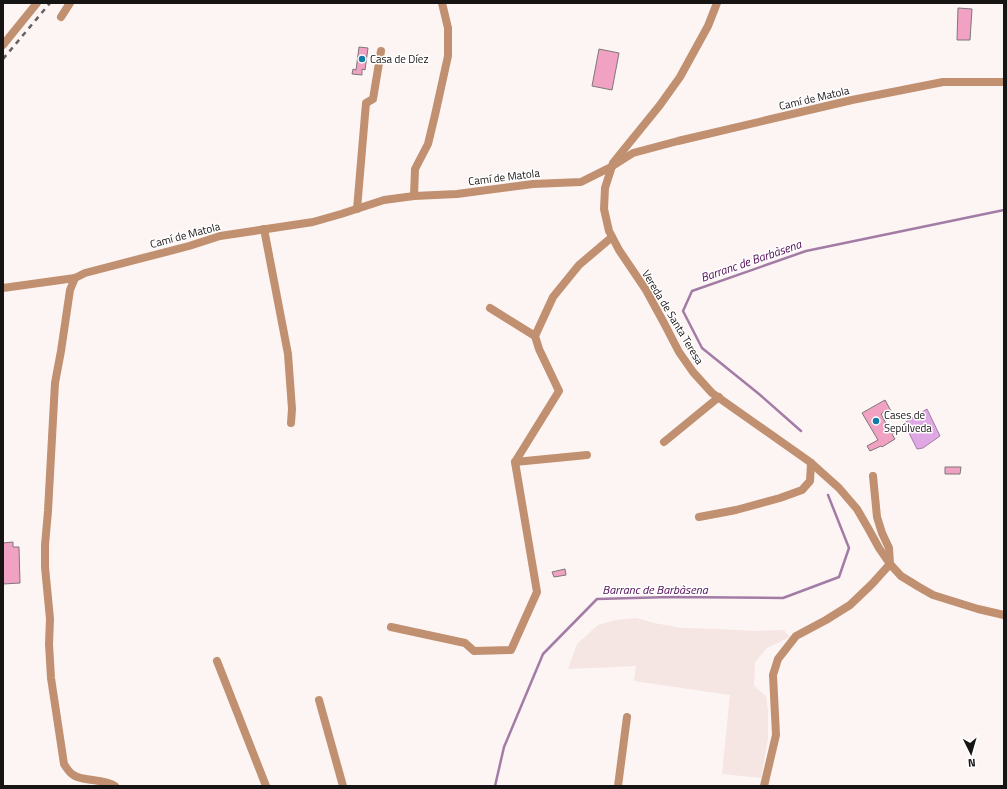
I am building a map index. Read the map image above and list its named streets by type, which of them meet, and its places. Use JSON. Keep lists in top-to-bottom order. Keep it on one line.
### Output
{"streets":{"street":["Camí de Matola","Vereda de Santa Teresa"]},"crossings":[["Camí de Matola","Vereda de Santa Teresa"]],"water":["Barranc de Barbàsena"],"places":["Casa de Díez","Cases de Sepúlveda"],"north":"bottom"}
